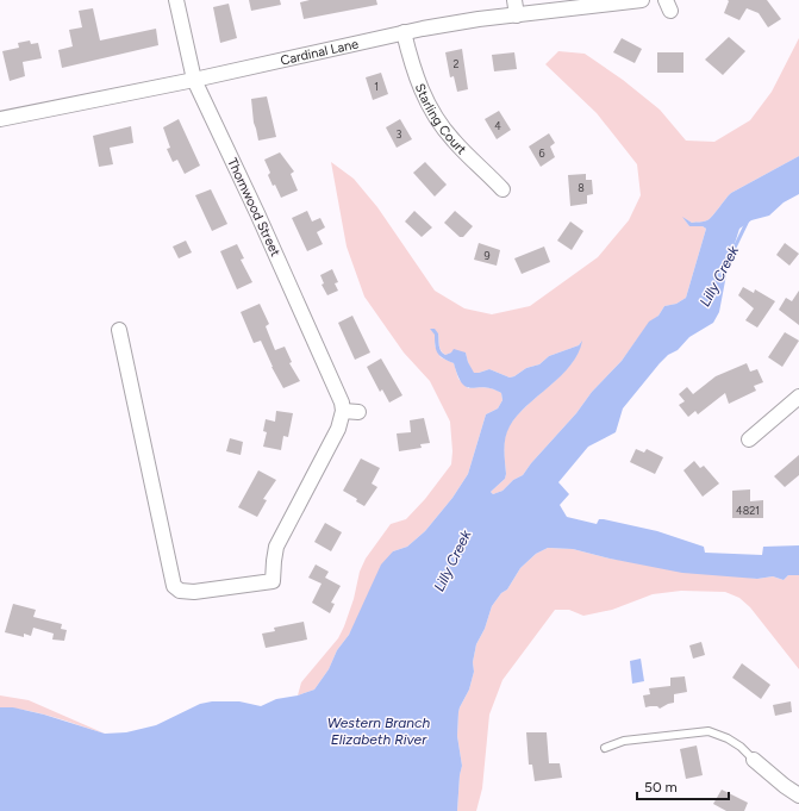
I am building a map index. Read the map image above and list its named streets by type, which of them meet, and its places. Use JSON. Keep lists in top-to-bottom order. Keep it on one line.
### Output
{"streets":{"street":["Cardinal Lane","Starling Court","Thornwood Street"]},"crossings":[["Cardinal Lane","Starling Court"],["Cardinal Lane","Thornwood Street"]],"water":["Lilly Creek","Western Branch Elizabeth River"],"house_numbers":["2","1","4","3","6","8","9","4821"],"scale_bar":"50 m"}
